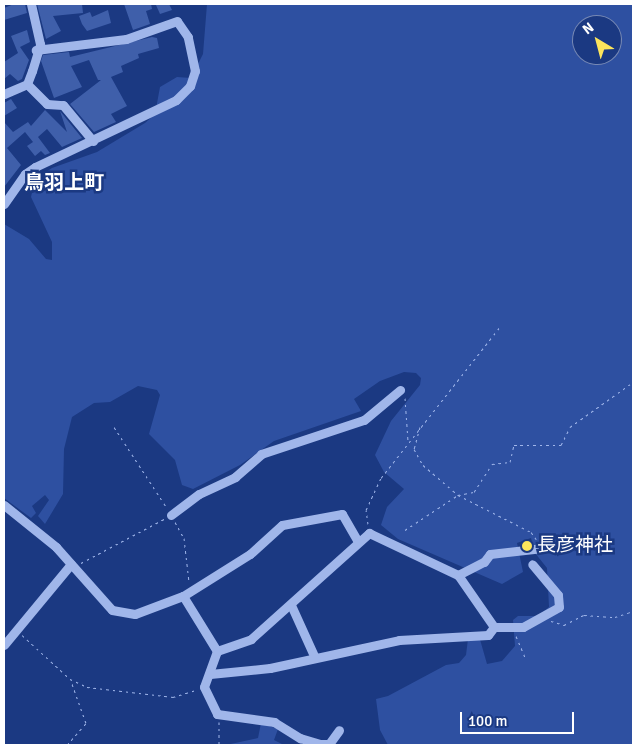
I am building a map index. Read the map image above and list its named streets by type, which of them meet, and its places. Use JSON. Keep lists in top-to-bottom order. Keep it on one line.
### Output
{"districts":["鳥羽上町"],"places":["長彦神社"],"scale_bar":"100 m","north":"top left"}
